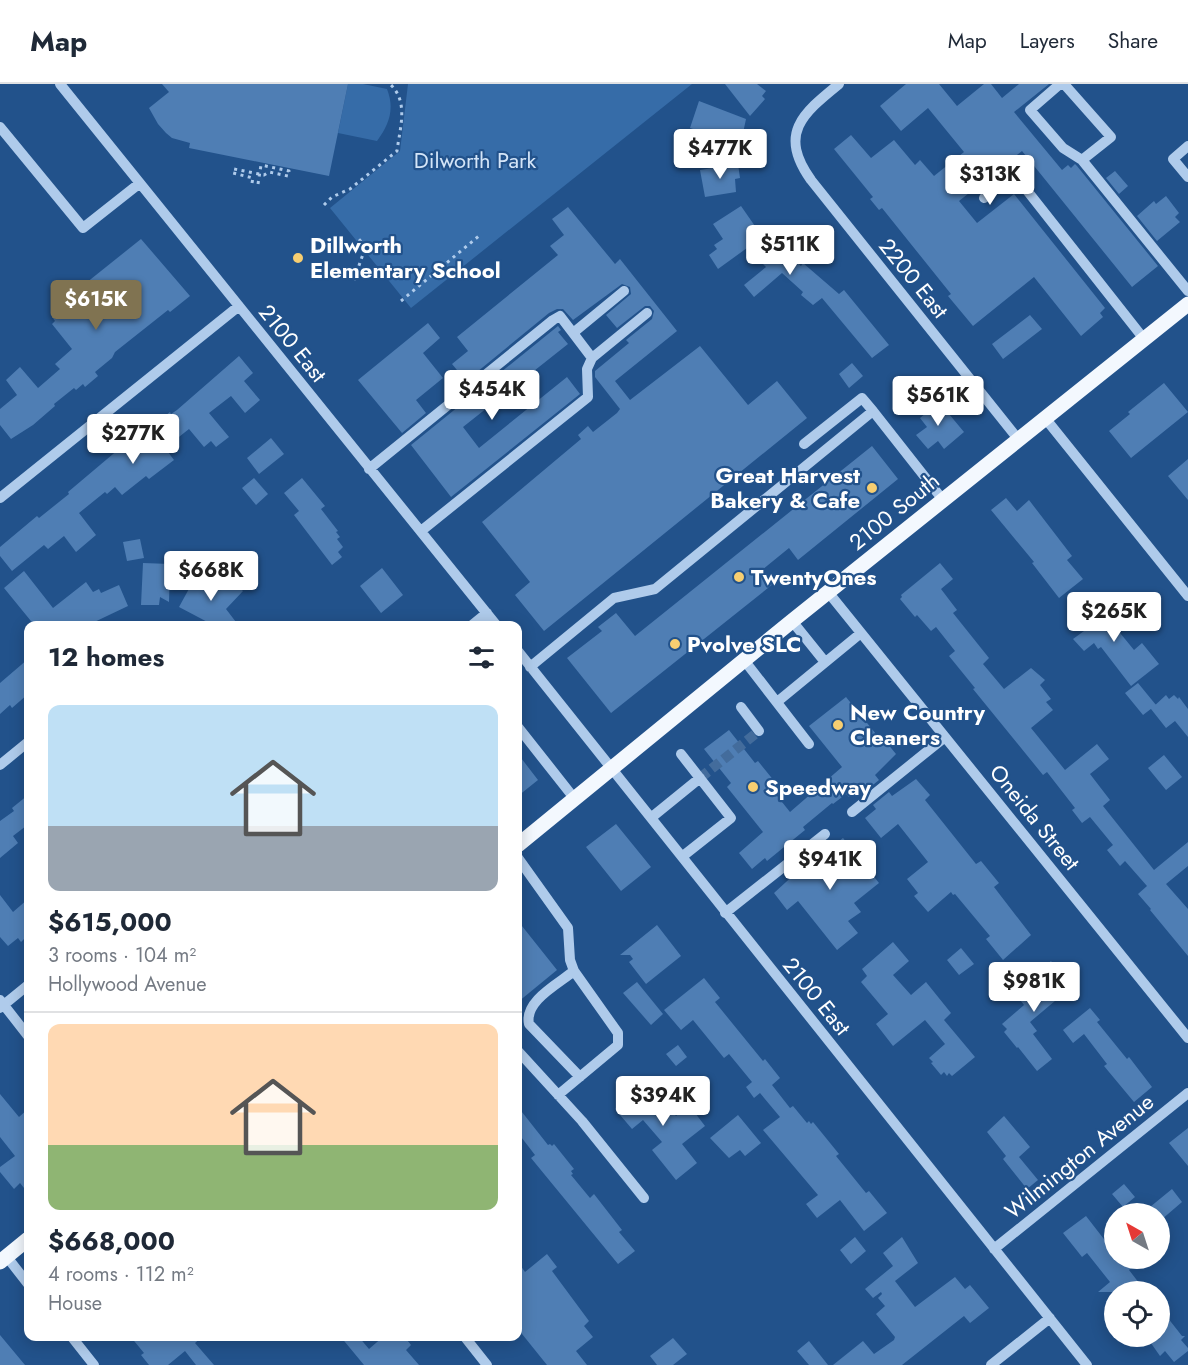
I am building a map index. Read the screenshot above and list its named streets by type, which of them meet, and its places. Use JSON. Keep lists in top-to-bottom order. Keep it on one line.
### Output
{"streets":{"main road":["2100 South"],"street":["2200 East","2100 East","Oneida Street","Wilmington Avenue"]},"crossings":[["2200 East","2100 South"],["2100 East","2100 South"],["2100 East","Wilmington Avenue"],["2100 South","Oneida Street"]],"parks":["Dilworth Park"],"places":["Dillworth Elementary School","Great Harvest Bakery & Cafe","TwentyOnes","Pvolve SLC","New Country Cleaners","Speedway"],"north":"top left","page":{"header":"Map","nav":["Map","Layers","Share"],"price":["$477K","$313K","$511K","$615K","$454K","$561K","$277K","$668K","$265K","$941K","$981K","$394K"],"heading":"12 homes","list":[{"name":"$615,000","note":"3 rooms · 104 m² · Hollywood Avenue"},{"name":"$668,000","note":"4 rooms · 112 m² · House"}]}}
